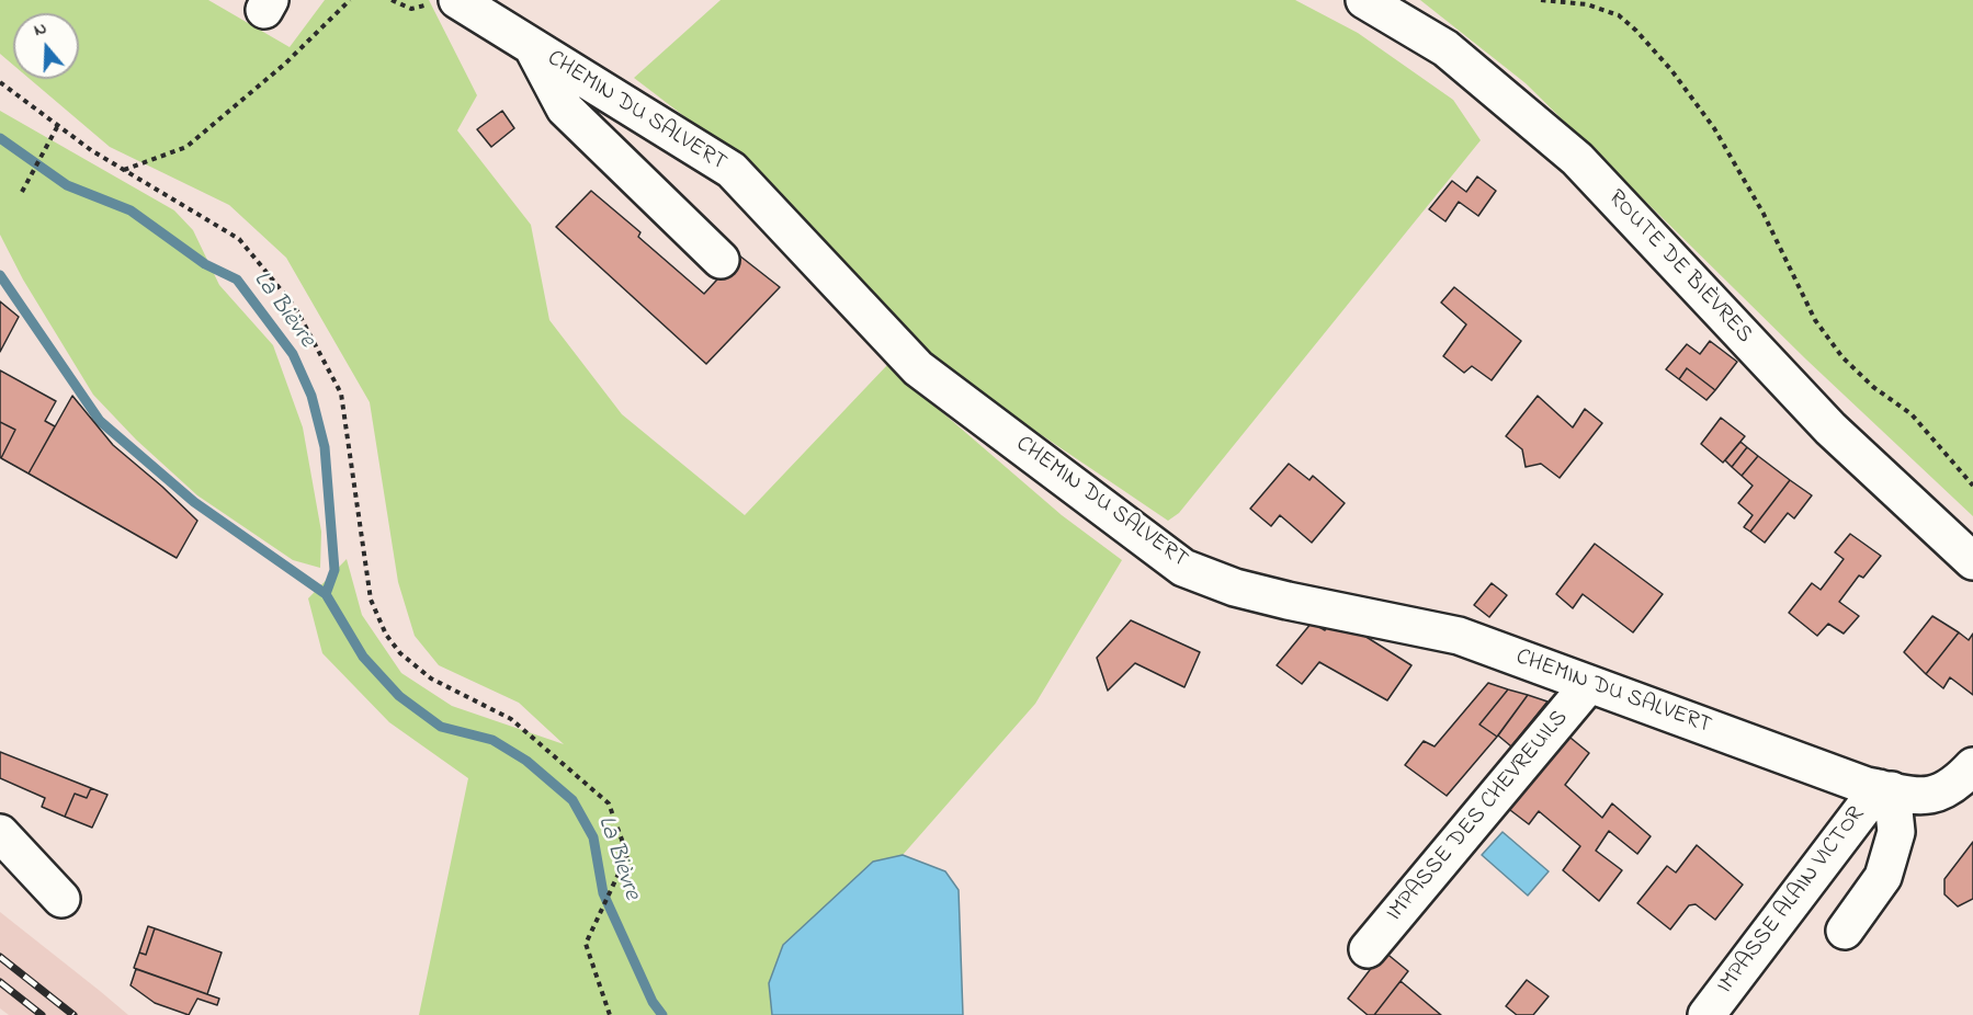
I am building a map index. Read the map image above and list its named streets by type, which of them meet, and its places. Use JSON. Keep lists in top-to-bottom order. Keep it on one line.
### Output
{"streets":{"street":["CHEMIN DU SALVERT","ROUTE DE BIÈVRES","IMPASSE DES CHEVREUILS","IMPASSE ALAIN VICTOR"]},"crossings":[["CHEMIN DU SALVERT","IMPASSE DES CHEVREUILS"],["CHEMIN DU SALVERT","IMPASSE ALAIN VICTOR"]],"water":["La Bièvre"],"north":"top"}
